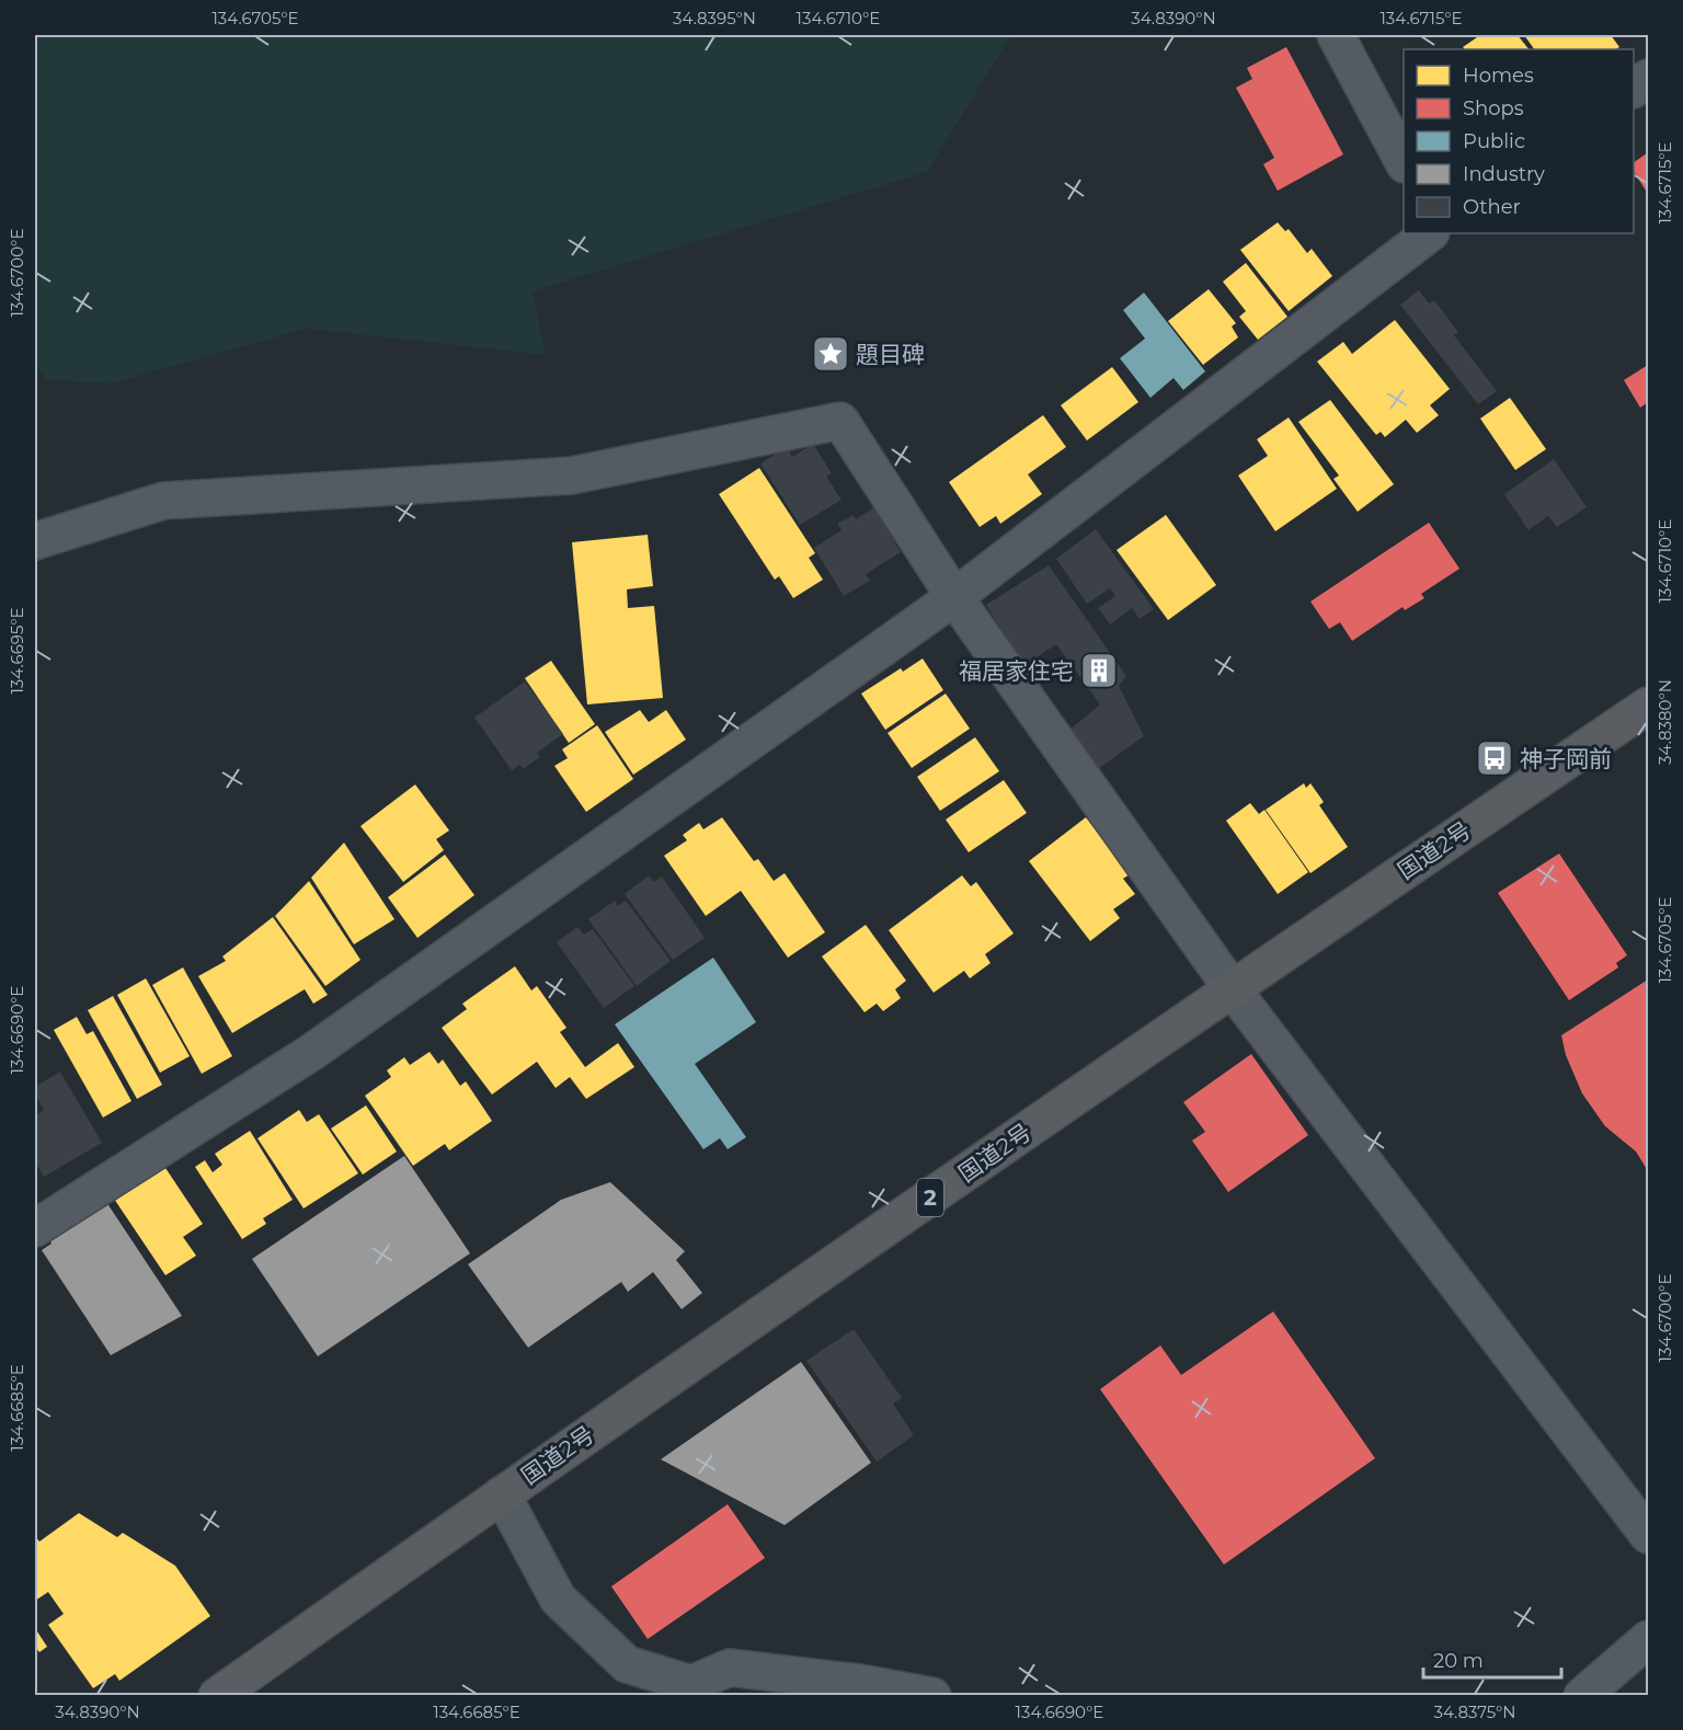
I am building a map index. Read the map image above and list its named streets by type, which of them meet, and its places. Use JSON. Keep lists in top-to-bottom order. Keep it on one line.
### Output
{"streets":{"highway":["国道2号","2"]},"places":{"place":["題目碑"],"building":["福居家住宅"],"bus stop":["神子岡前"]},"legend":["Homes","Shops","Public","Industry","Other"],"scale_bar":"20 m","coordinates":["134.6705°E","34.8395°N","134.6710°E","34.8390°N","134.6715°E","134.6700°E","134.6695°E","34.8380°N","134.6690°E","134.6685°E","34.8375°N"]}
